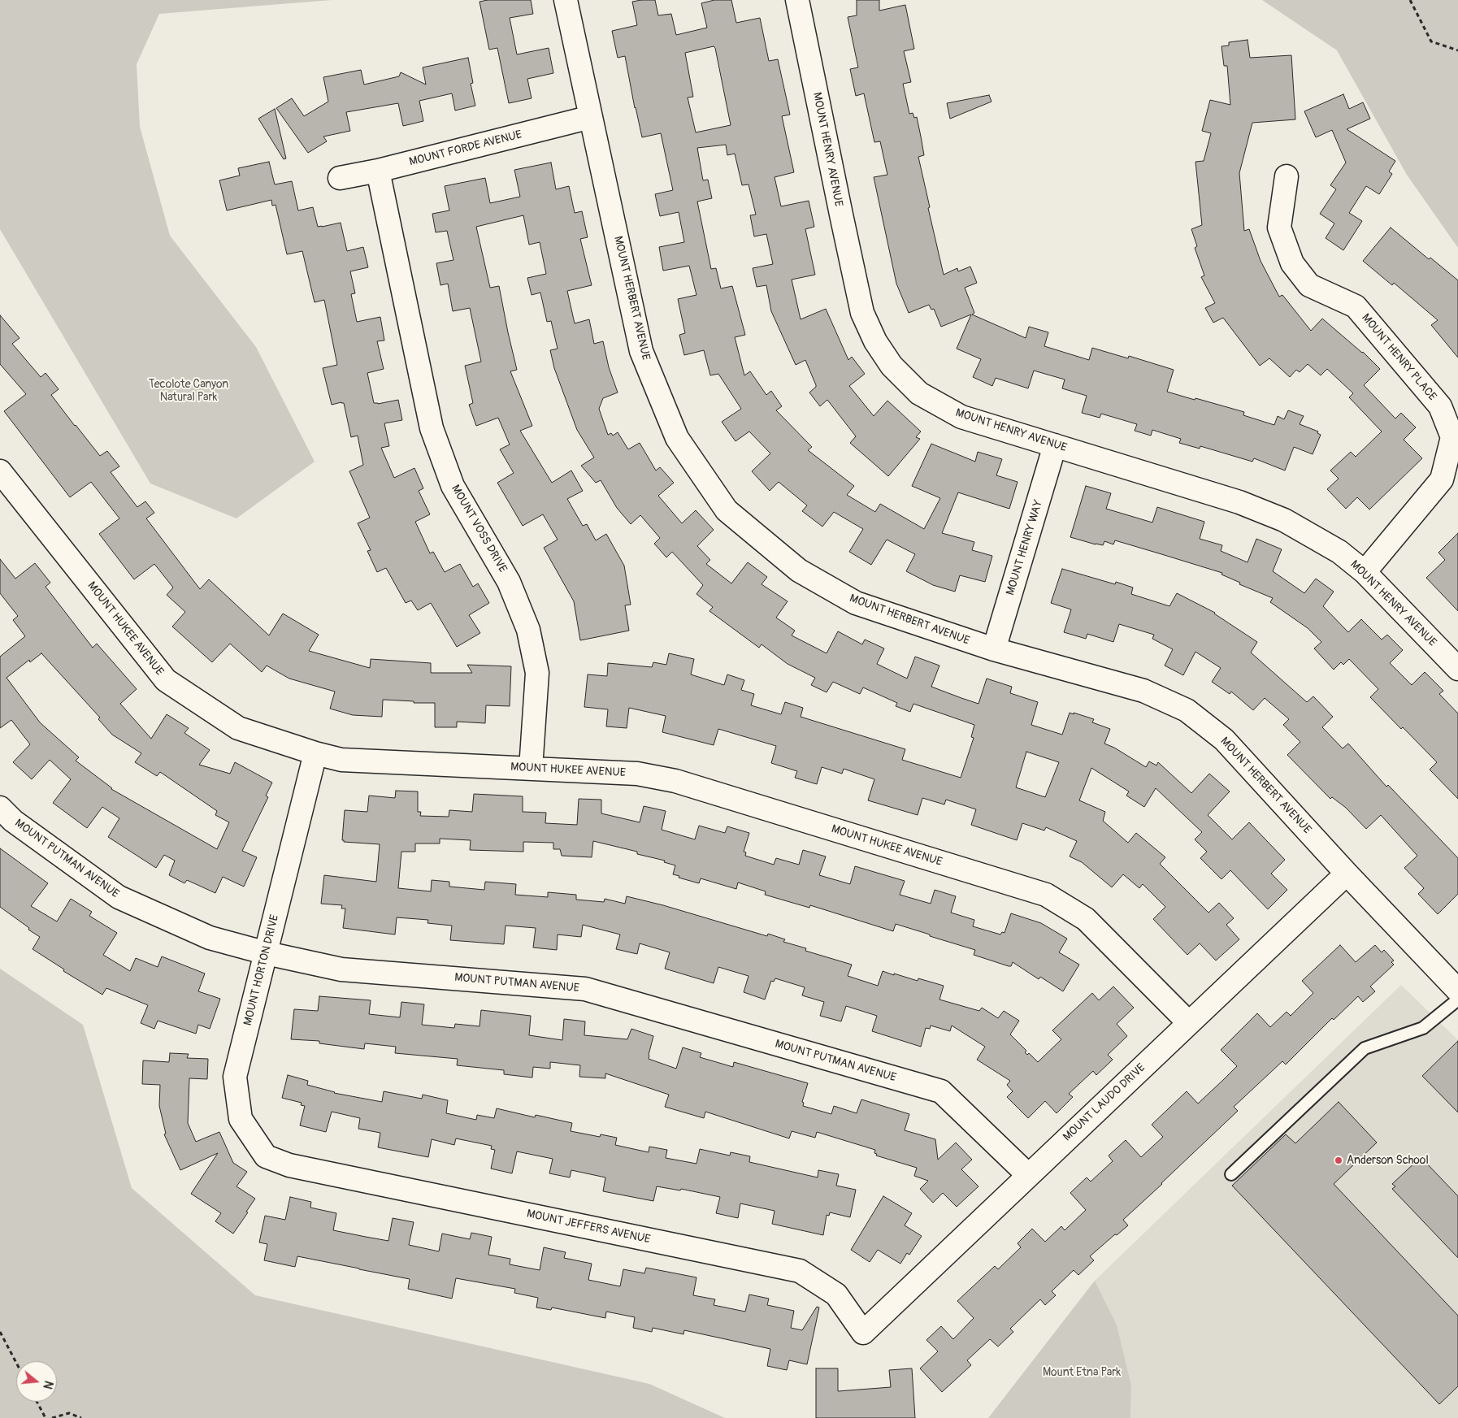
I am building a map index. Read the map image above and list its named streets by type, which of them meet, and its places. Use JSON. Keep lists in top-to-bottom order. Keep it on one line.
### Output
{"streets":{"street":["MOUNT FORDE AVENUE","MOUNT HENRY AVENUE","MOUNT HERBERT AVENUE","MOUNT HENRY PLACE","MOUNT VOSS DRIVE","MOUNT HENRY WAY","MOUNT HUKEE AVENUE","MOUNT PUTMAN AVENUE","MOUNT HORTON DRIVE","MOUNT LAUDO DRIVE","MOUNT JEFFERS AVENUE"]},"crossings":[["MOUNT FORDE AVENUE","MOUNT HERBERT AVENUE"],["MOUNT FORDE AVENUE","MOUNT VOSS DRIVE"],["MOUNT HENRY AVENUE","MOUNT HENRY PLACE"],["MOUNT HENRY AVENUE","MOUNT HENRY WAY"],["MOUNT HERBERT AVENUE","MOUNT HENRY WAY"],["MOUNT HERBERT AVENUE","MOUNT LAUDO DRIVE"],["MOUNT VOSS DRIVE","MOUNT HUKEE AVENUE"],["MOUNT HUKEE AVENUE","MOUNT HORTON DRIVE"],["MOUNT HUKEE AVENUE","MOUNT LAUDO DRIVE"],["MOUNT PUTMAN AVENUE","MOUNT HORTON DRIVE"],["MOUNT PUTMAN AVENUE","MOUNT LAUDO DRIVE"],["MOUNT HORTON DRIVE","MOUNT JEFFERS AVENUE"],["MOUNT LAUDO DRIVE","MOUNT JEFFERS AVENUE"]],"parks":["Tecolote Canyon Natural Park","Mount Etna Park"],"places":["Anderson School"],"north":"right"}
